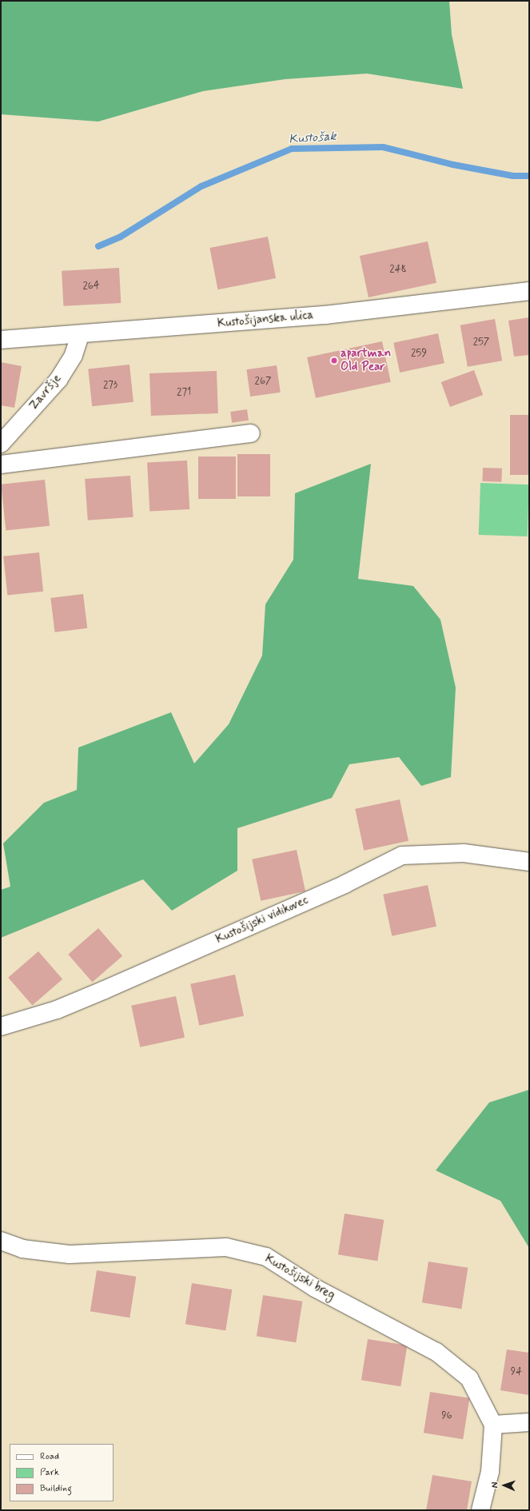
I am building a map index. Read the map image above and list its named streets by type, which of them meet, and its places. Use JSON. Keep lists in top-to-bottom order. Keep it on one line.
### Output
{"streets":{"street":["Kustošijanska ulica","Završje","Kustošijski vidikovec","Kustošijski breg"]},"crossings":[["Kustošijanska ulica","Završje"]],"water":["Kustošak"],"places":["apartman Old Pear"],"house_numbers":["248","264","257","259","267","273","271","94","96"],"legend":["Road","Park","Building"],"north":"left"}
